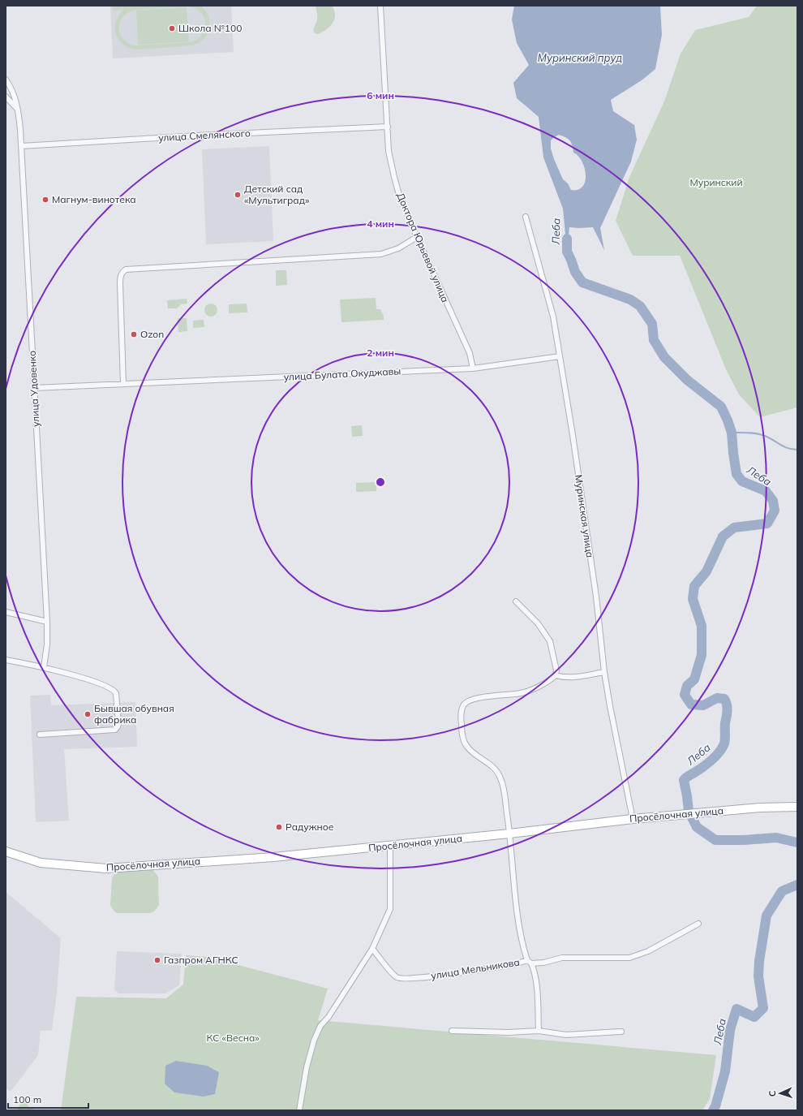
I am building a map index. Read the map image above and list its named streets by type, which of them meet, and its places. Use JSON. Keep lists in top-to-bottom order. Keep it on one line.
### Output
{"streets":{"main road":["Просёлочная улица"],"street":["улица Смелянского","Доктора Юрьевой улица","улица Булата Окуджавы","улица Удовенко","Муринская улица","улица Мельникова"]},"crossings":[["улица Смелянского","Доктора Юрьевой улица"],["улица Смелянского","улица Удовенко"],["Доктора Юрьевой улица","улица Булата Окуджавы"],["улица Булата Окуджавы","улица Удовенко"],["улица Булата Окуджавы","Муринская улица"],["Муринская улица","Просёлочная улица"]],"water":["Муринский пруд","Леба"],"parks":["Муринский","КС «Весна»"],"places":["Школа №100","Детский сад «Мультиград»","Магнум-винотека","Ozon","Бывшая обувная фабрика","Радужное","Газпром АГНКС"],"scale_bar":"100 m","north":"left","rings":["6 мин","4 мин","2 мин"]}
